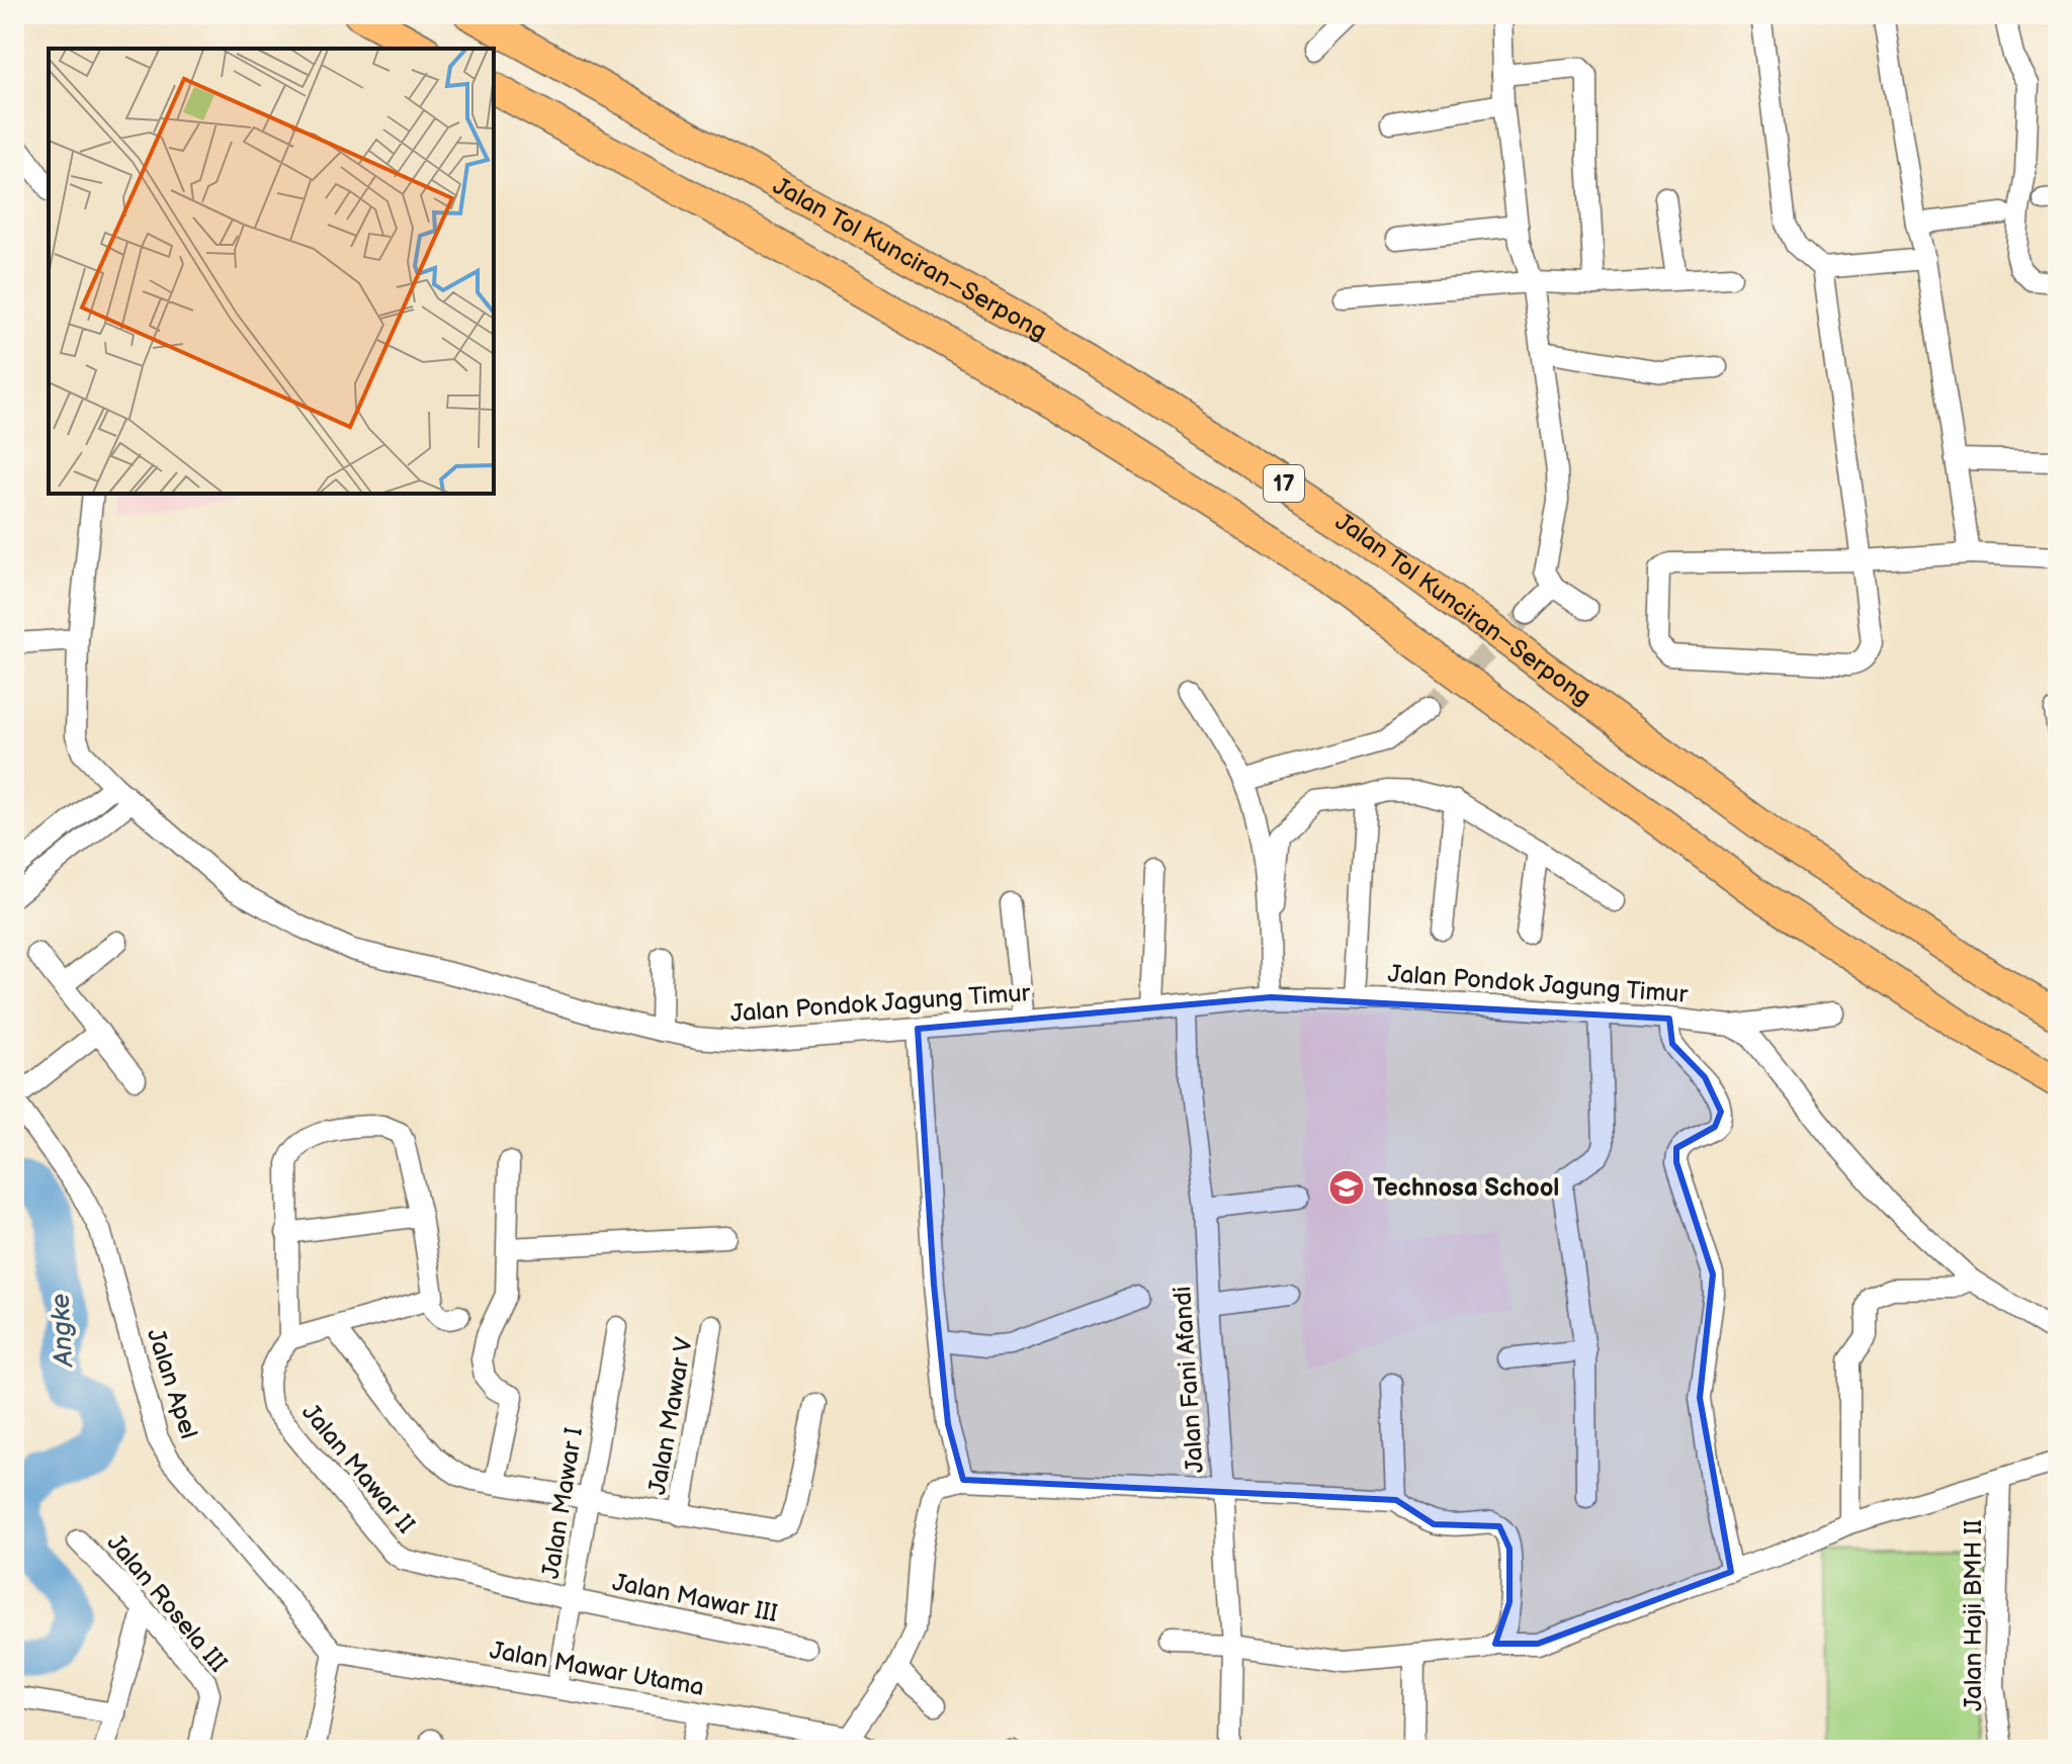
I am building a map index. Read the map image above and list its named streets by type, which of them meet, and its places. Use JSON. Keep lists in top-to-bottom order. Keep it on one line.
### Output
{"streets":{"highway":["Jalan Tol Kunciran–Serpong","17"],"street":["Jalan Pondok Jagung Timur","Jalan Fani Afandi","Jalan Apel","Jalan Mawar V","Jalan Mawar II","Jalan Mawar I","Jalan Mawar III","Jalan Rosela III","Jalan Haji BMH II","Jalan Mawar Utama"]},"crossings":[["Jalan Pondok Jagung Timur","Jalan Fani Afandi"],["Jalan Apel","Jalan Mawar Utama"],["Jalan Mawar II","Jalan Mawar I"],["Jalan Mawar II","Jalan Mawar III"],["Jalan Mawar I","Jalan Mawar III"],["Jalan Mawar I","Jalan Mawar Utama"]],"water":["Angke"],"places":{"school or university":["Technosa School"]}}
